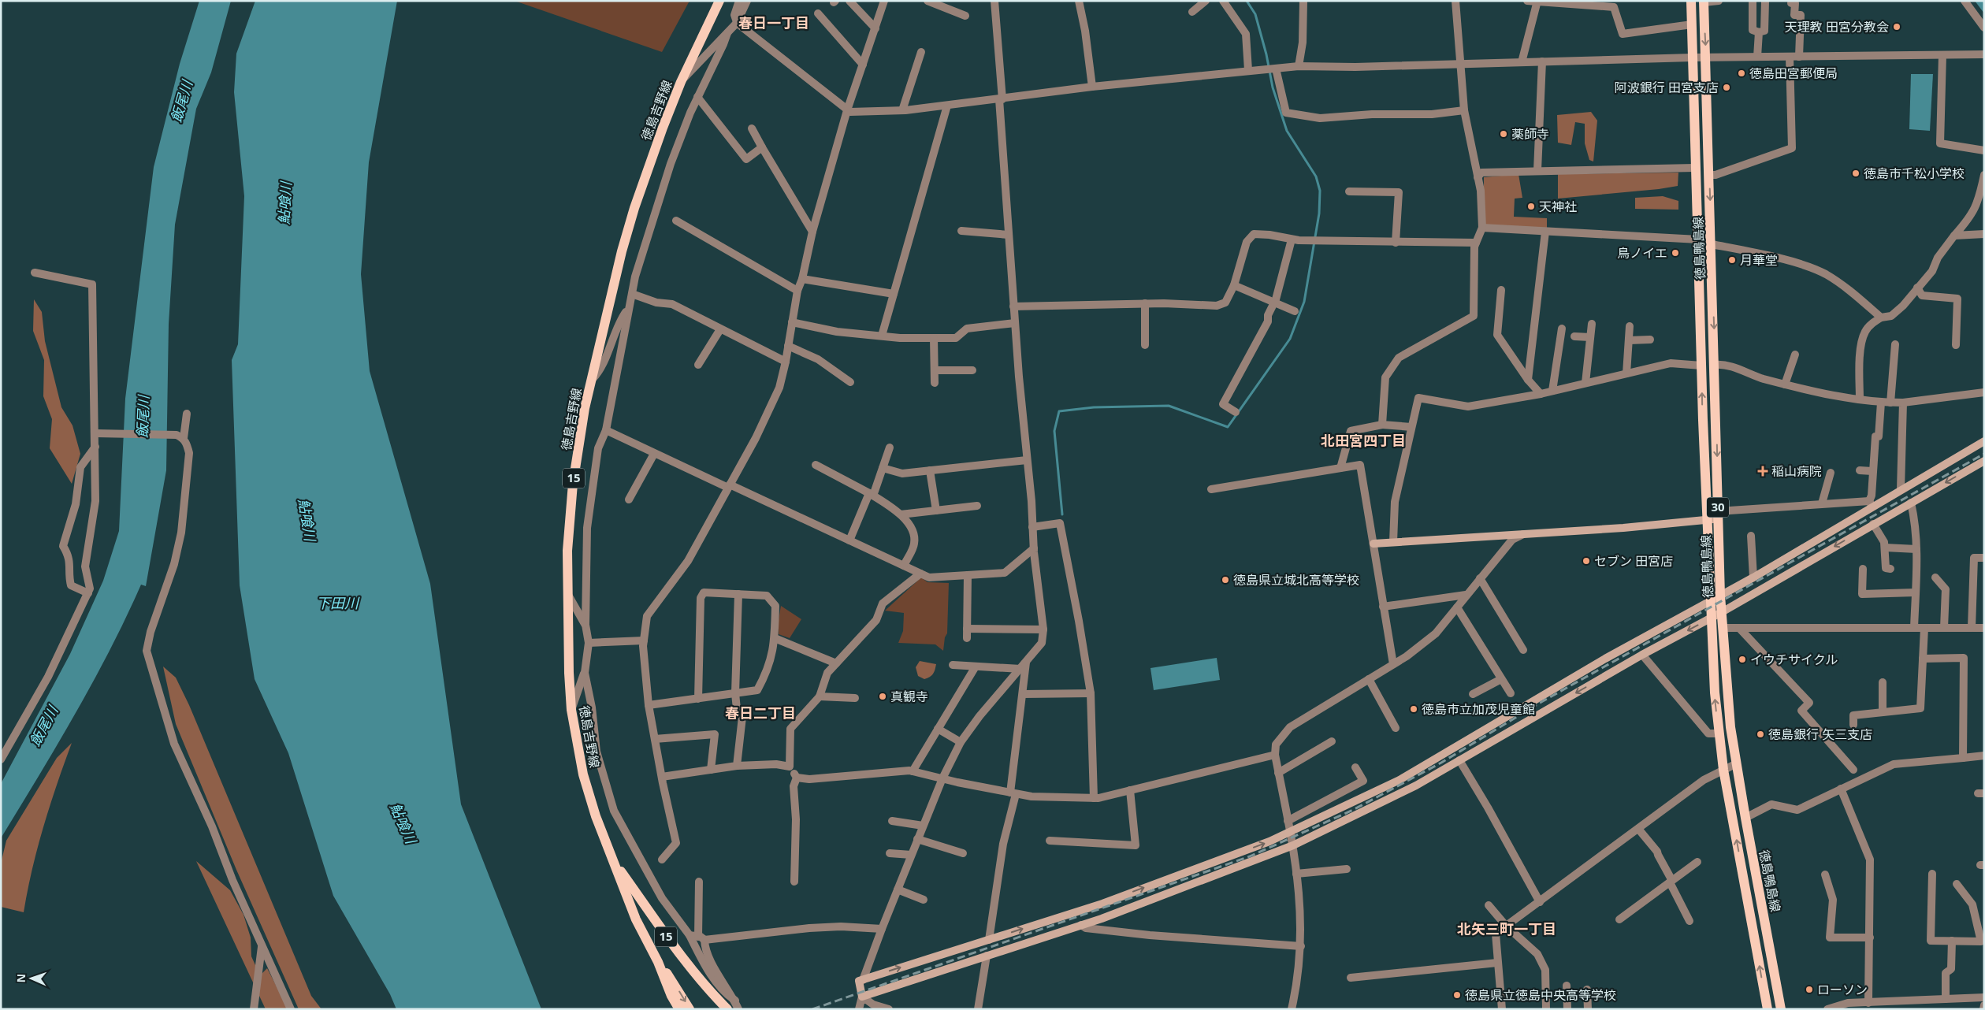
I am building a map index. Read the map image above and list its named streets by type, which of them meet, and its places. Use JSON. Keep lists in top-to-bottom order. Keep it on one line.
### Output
{"streets":{"main road":["徳島吉野線","徳島鴨島線","15","30"]},"districts":["春日一丁目","北田宮四丁目","春日二丁目","北矢三町一丁目"],"water":["飯尾川","鮎喰川","下田川"],"places":{"other":["天理教 田宮分教会","徳島田宮郵便局","阿波銀行 田宮支店","薬師寺","徳島市千松小学校","天神社","鳥ノイエ","月華堂","セブン 田宮店","徳島県立城北高等学校","イウチサイクル","真観寺","徳島市立加茂児童館","徳島銀行 矢三支店","ローソン","徳島県立徳島中央高等学校"],"health":["稲山病院"]},"north":"left"}
